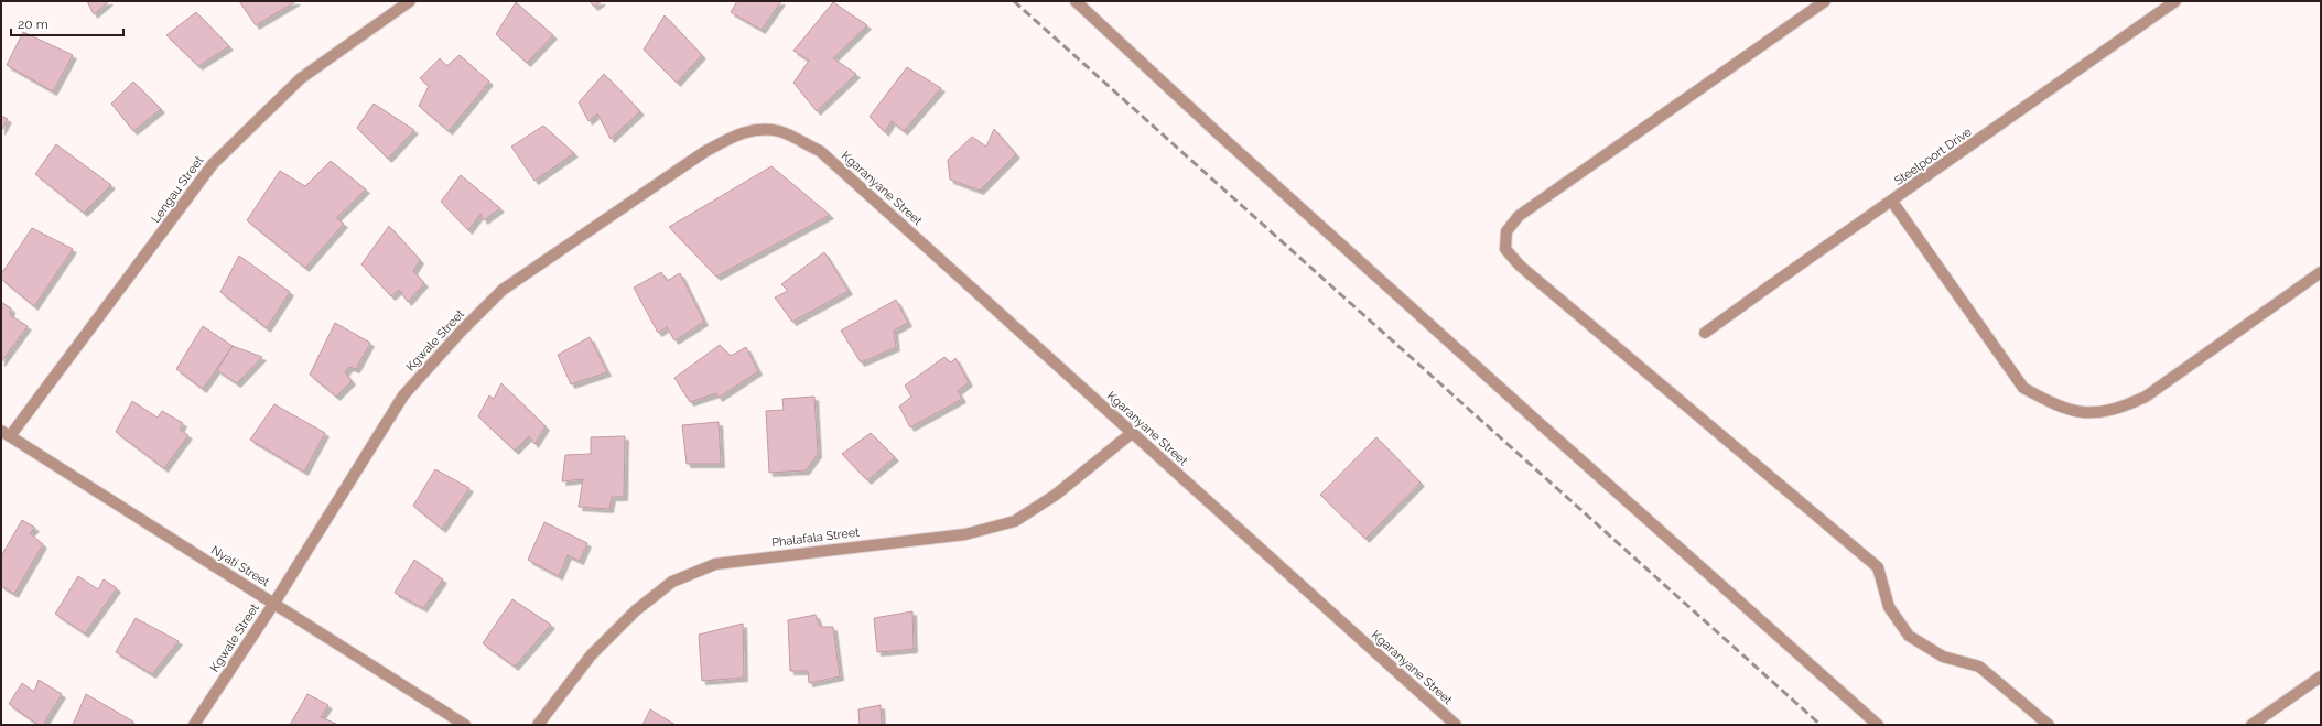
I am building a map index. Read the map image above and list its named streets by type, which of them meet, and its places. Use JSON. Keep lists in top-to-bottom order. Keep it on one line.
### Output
{"streets":{"street":["Steelpoort Drive","Kgaranyane Street","Lengau Street","Kgwale Street","Phalafala Street","Nyati Street"]},"crossings":[["Kgaranyane Street","Kgwale Street"],["Kgaranyane Street","Phalafala Street"],["Lengau Street","Nyati Street"],["Kgwale Street","Nyati Street"]],"scale_bar":"20 m"}
